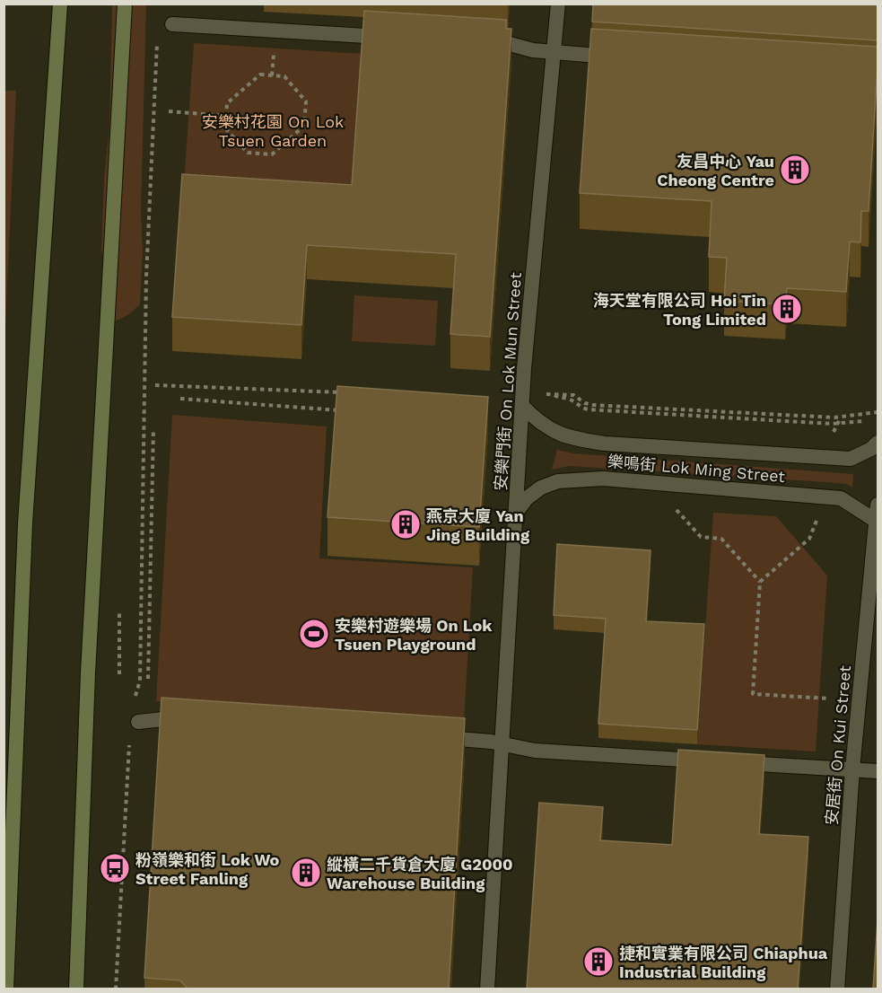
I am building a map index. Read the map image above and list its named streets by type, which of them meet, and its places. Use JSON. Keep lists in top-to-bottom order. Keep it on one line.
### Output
{"streets":{"street":["安樂門街 On Lok Mun Street","樂鳴街 Lok Ming Street","安居街 On Kui Street"]},"crossings":[["安樂門街 On Lok Mun Street","樂鳴街 Lok Ming Street"],["樂鳴街 Lok Ming Street","安居街 On Kui Street"]],"parks":["安樂村花園 On Lok Tsuen Garden"],"places":{"building":["友昌中心 Yau Cheong Centre","海天堂有限公司 Hoi Tin Tong Limited","燕京大廈 Yan Jing Building","縱橫二千貨倉大廈 G2000 Warehouse Building","捷和實業有限公司 Chiaphua Industrial Building"],"sports":["安樂村遊樂場 On Lok Tsuen Playground"],"bus stop":["粉嶺樂和街 Lok Wo Street Fanling"]}}
